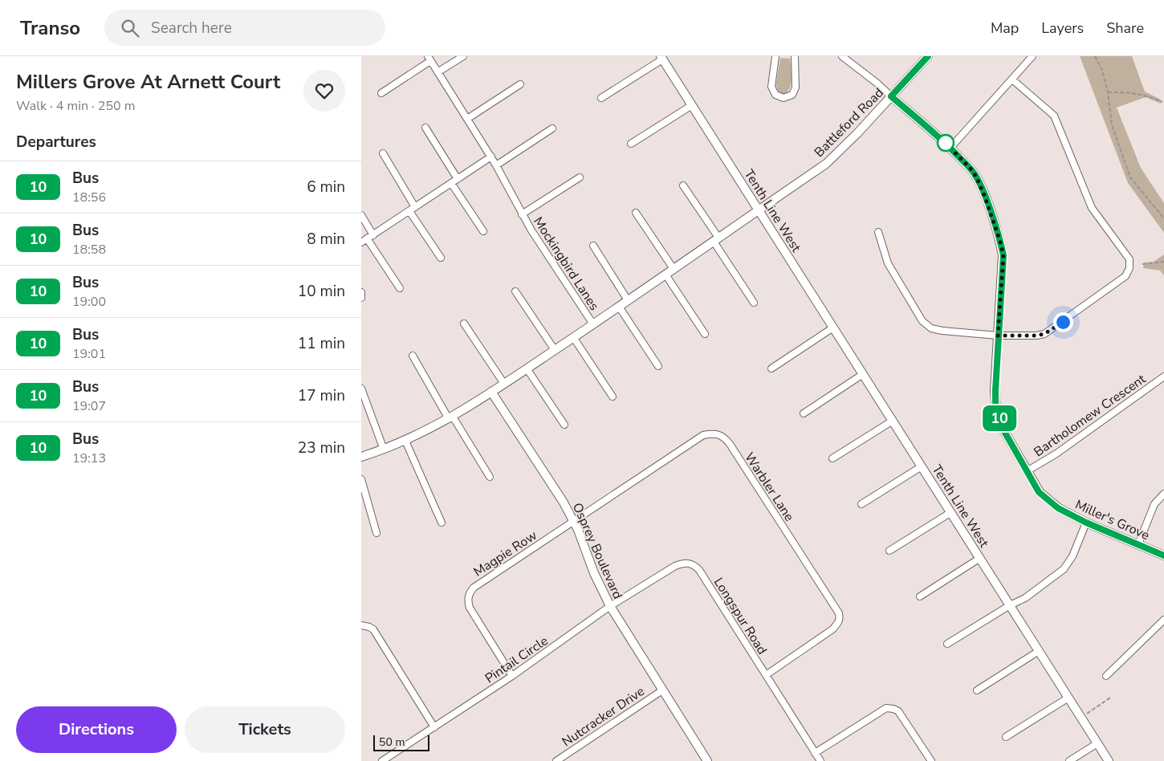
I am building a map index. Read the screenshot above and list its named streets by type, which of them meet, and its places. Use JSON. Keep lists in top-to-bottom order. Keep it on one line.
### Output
{"streets":{"street":["Battleford Road","Tenth Line West","Mockingbird Lanes","Bartholomew Crescent","Warbler Lane","Miller's Grove","Osprey Boulevard","Magpie Row","Longspur Road","Pintail Circle","Nutcracker Drive"]},"crossings":[["Battleford Road","Tenth Line West"],["Battleford Road","Mockingbird Lanes"],["Battleford Road","Miller's Grove"],["Battleford Road","Osprey Boulevard"],["Bartholomew Crescent","Miller's Grove"],["Warbler Lane","Osprey Boulevard"],["Warbler Lane","Magpie Row"],["Warbler Lane","Longspur Road"],["Osprey Boulevard","Magpie Row"],["Osprey Boulevard","Longspur Road"],["Osprey Boulevard","Pintail Circle"],["Osprey Boulevard","Nutcracker Drive"],["Magpie Row","Pintail Circle"],["Longspur Road","Pintail Circle"]],"lines":["bus line 10"],"scale_bar":"50 m","page":{"header":"Transo","search":"Search here","nav":["Map","Layers","Share"],"heading":[["Millers Grove At Arnett Court","Walk · 4 min · 250 m"],"Departures"],"on_map":"10","list":[{"mark":"10","name":"Bus","note":"18:56","value":"6 min"},{"mark":"10","name":"Bus","note":"18:58","value":"8 min"},{"mark":"10","name":"Bus","note":"19:00","value":"10 min"},{"mark":"10","name":"Bus","note":"19:01","value":"11 min"},{"mark":"10","name":"Bus","note":"19:07","value":"17 min"},{"mark":"10","name":"Bus","note":"19:13","value":"23 min"}],"buttons":["Directions","Tickets"],"scale":"50 m"}}
